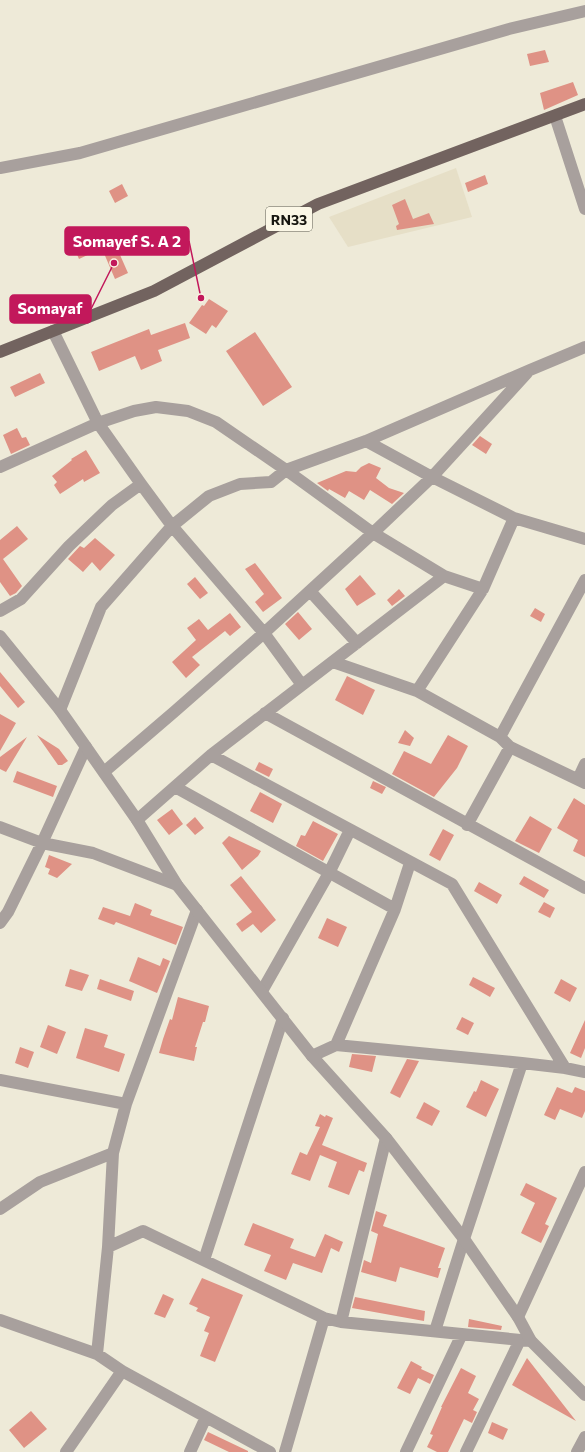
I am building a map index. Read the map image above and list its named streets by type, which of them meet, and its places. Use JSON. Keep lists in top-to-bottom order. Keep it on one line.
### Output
{"streets":{"main road":["RN33"]},"places":["Somayaf","Somayef S. A 2"]}
